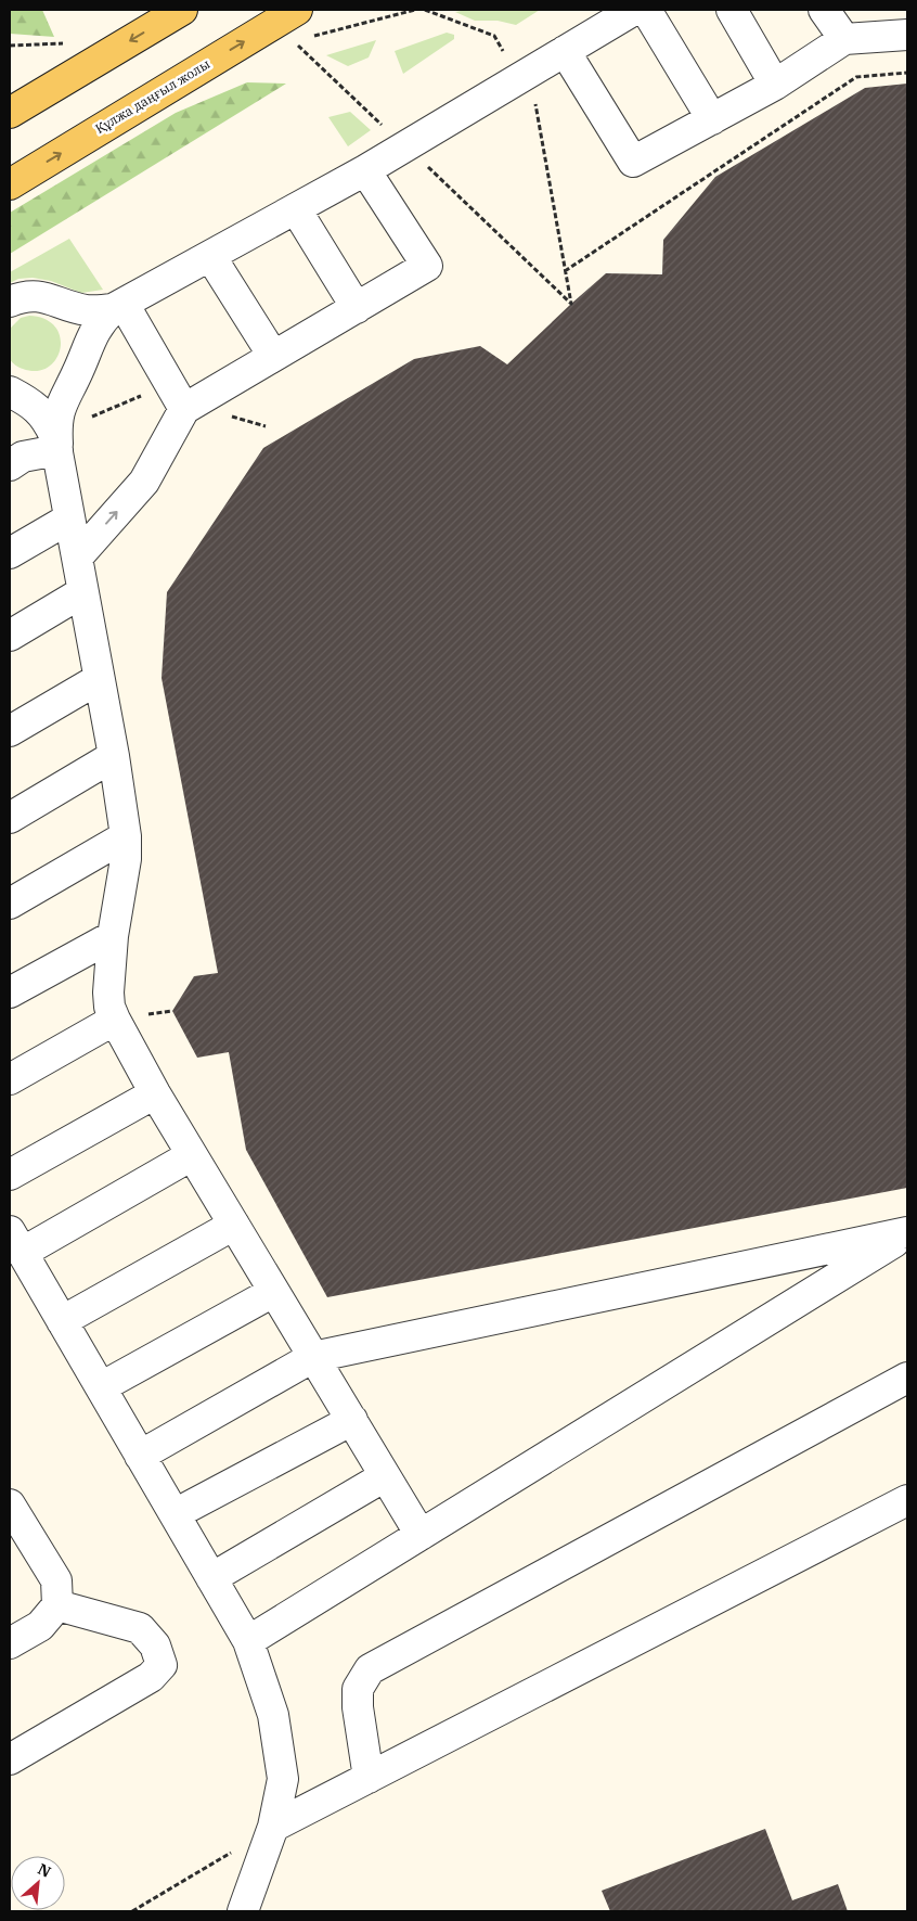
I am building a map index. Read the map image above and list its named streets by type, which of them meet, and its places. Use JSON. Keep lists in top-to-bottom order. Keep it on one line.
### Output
{"streets":{"main road":["Құлжа даңғыл жолы"]},"north":"top right"}
